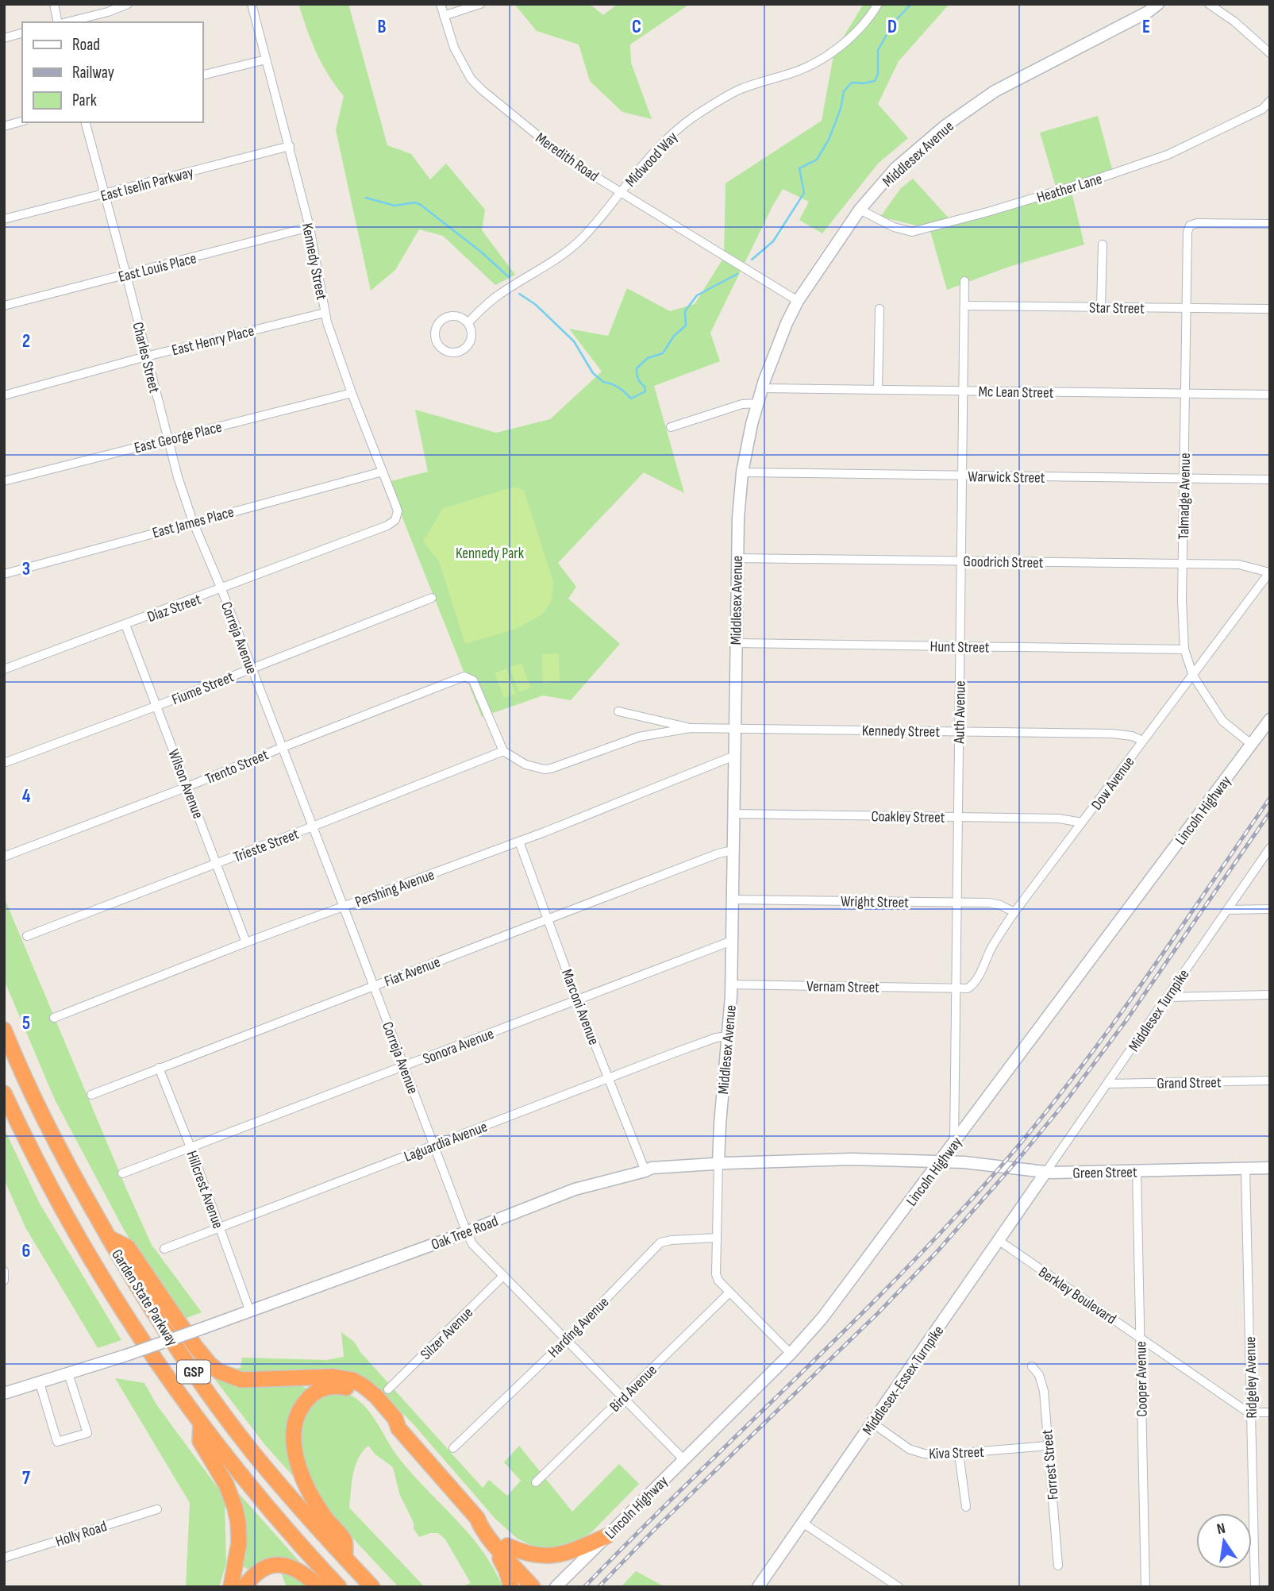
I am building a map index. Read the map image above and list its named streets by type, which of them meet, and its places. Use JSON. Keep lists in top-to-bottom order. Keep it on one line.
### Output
{"streets":{"highway":["Garden State Parkway","GSP"],"street":["Middlesex Avenue","Meredith Road","Midwood Way","East Iselin Parkway","Heather Lane","Kennedy Street","East Louis Place","Star Street","East Henry Place","Charles Street","Mc Lean Street","East George Place","Warwick Street","Talmadge Avenue","East James Place","Goodrich Street","Diaz Street","Correja Avenue","Hunt Street","Fiume Street","Auth Avenue","Trento Street","Dow Avenue","Wilson Avenue","Lincoln Highway","Coakley Street","Trieste Street","Pershing Avenue","Wright Street","Fiat Avenue","Vernam Street","Marconi Avenue","Middlesex Turnpike","Sonora Avenue","Grand Street","Laguardia Avenue","Green Street","Hillcrest Avenue","Oak Tree Road","Berkley Boulevard","Harding Avenue","Silzer Avenue","Ridgeley Avenue","Cooper Avenue","Middlesex-Essex Turnpike","Bird Avenue","Kiva Street","Forrest Street","Holly Road"]},"crossings":[["Middlesex Avenue","Meredith Road"],["Middlesex Avenue","Heather Lane"],["Middlesex Avenue","Kennedy Street"],["Middlesex Avenue","Mc Lean Street"],["Middlesex Avenue","Warwick Street"],["Middlesex Avenue","Goodrich Street"],["Middlesex Avenue","Hunt Street"],["Middlesex Avenue","Lincoln Highway"],["Middlesex Avenue","Coakley Street"],["Middlesex Avenue","Pershing Avenue"],["Middlesex Avenue","Wright Street"],["Middlesex Avenue","Fiat Avenue"],["Middlesex Avenue","Vernam Street"],["Middlesex Avenue","Sonora Avenue"],["Middlesex Avenue","Laguardia Avenue"],["Middlesex Avenue","Oak Tree Road"],["Middlesex Avenue","Harding Avenue"],["Middlesex Avenue","Bird Avenue"],["Meredith Road","Midwood Way"],["East Iselin Parkway","Kennedy Street"],["East Iselin Parkway","Charles Street"],["Kennedy Street","East Louis Place"],["Kennedy Street","East Henry Place"],["Kennedy Street","East George Place"],["Kennedy Street","East James Place"],["Kennedy Street","Diaz Street"],["Kennedy Street","Auth Avenue"],["Kennedy Street","Trento Street"],["Kennedy Street","Dow Avenue"],["Kennedy Street","Trieste Street"],["East Louis Place","Charles Street"],["Star Street","Talmadge Avenue"],["Star Street","Auth Avenue"],["East Henry Place","Charles Street"],["Charles Street","East George Place"],["Charles Street","East James Place"],["Charles Street","Diaz Street"],["Charles Street","Correja Avenue"],["Mc Lean Street","Talmadge Avenue"],["Mc Lean Street","Auth Avenue"],["Warwick Street","Talmadge Avenue"],["Warwick Street","Auth Avenue"],["Talmadge Avenue","Goodrich Street"],["Talmadge Avenue","Hunt Street"],["Talmadge Avenue","Dow Avenue"],["Talmadge Avenue","Lincoln Highway"],["Goodrich Street","Auth Avenue"],["Goodrich Street","Dow Avenue"],["Diaz Street","Correja Avenue"],["Diaz Street","Wilson Avenue"],["Correja Avenue","Fiume Street"],["Correja Avenue","Trento Street"],["Correja Avenue","Lincoln Highway"],["Correja Avenue","Trieste Street"],["Correja Avenue","Pershing Avenue"],["Correja Avenue","Fiat Avenue"],["Correja Avenue","Sonora Avenue"],["Correja Avenue","Laguardia Avenue"],["Correja Avenue","Oak Tree Road"],["Correja Avenue","Harding Avenue"],["Correja Avenue","Silzer Avenue"],["Correja Avenue","Bird Avenue"],["Hunt Street","Auth Avenue"],["Fiume Street","Wilson Avenue"],["Auth Avenue","Dow Avenue"],["Auth Avenue","Lincoln Highway"],["Auth Avenue","Coakley Street"],["Auth Avenue","Wright Street"],["Auth Avenue","Vernam Street"],["Trento Street","Wilson Avenue"],["Trento Street","Trieste Street"],["Dow Avenue","Coakley Street"],["Dow Avenue","Wright Street"],["Dow Avenue","Vernam Street"],["Wilson Avenue","Trieste Street"],["Wilson Avenue","Pershing Avenue"],["Lincoln Highway","Green Street"],["Lincoln Highway","Oak Tree Road"],["Pershing Avenue","Marconi Avenue"],["Fiat Avenue","Marconi Avenue"],["Fiat Avenue","Hillcrest Avenue"],["Marconi Avenue","Sonora Avenue"],["Marconi Avenue","Laguardia Avenue"],["Marconi Avenue","Oak Tree Road"],["Middlesex Turnpike","Grand Street"],["Middlesex Turnpike","Green Street"],["Middlesex Turnpike","Middlesex-Essex Turnpike"],["Sonora Avenue","Hillcrest Avenue"],["Laguardia Avenue","Hillcrest Avenue"],["Green Street","Oak Tree Road"],["Green Street","Ridgeley Avenue"],["Green Street","Cooper Avenue"],["Green Street","Middlesex-Essex Turnpike"],["Hillcrest Avenue","Oak Tree Road"],["Berkley Boulevard","Ridgeley Avenue"],["Berkley Boulevard","Cooper Avenue"],["Berkley Boulevard","Middlesex-Essex Turnpike"],["Middlesex-Essex Turnpike","Kiva Street"],["Kiva Street","Forrest Street"]],"parks":["Kennedy Park"],"legend":["Road","Railway","Park"],"north":"top","grid":{"columns":["B","C","D","E"],"rows":["2","3","4","5","6","7"]}}
